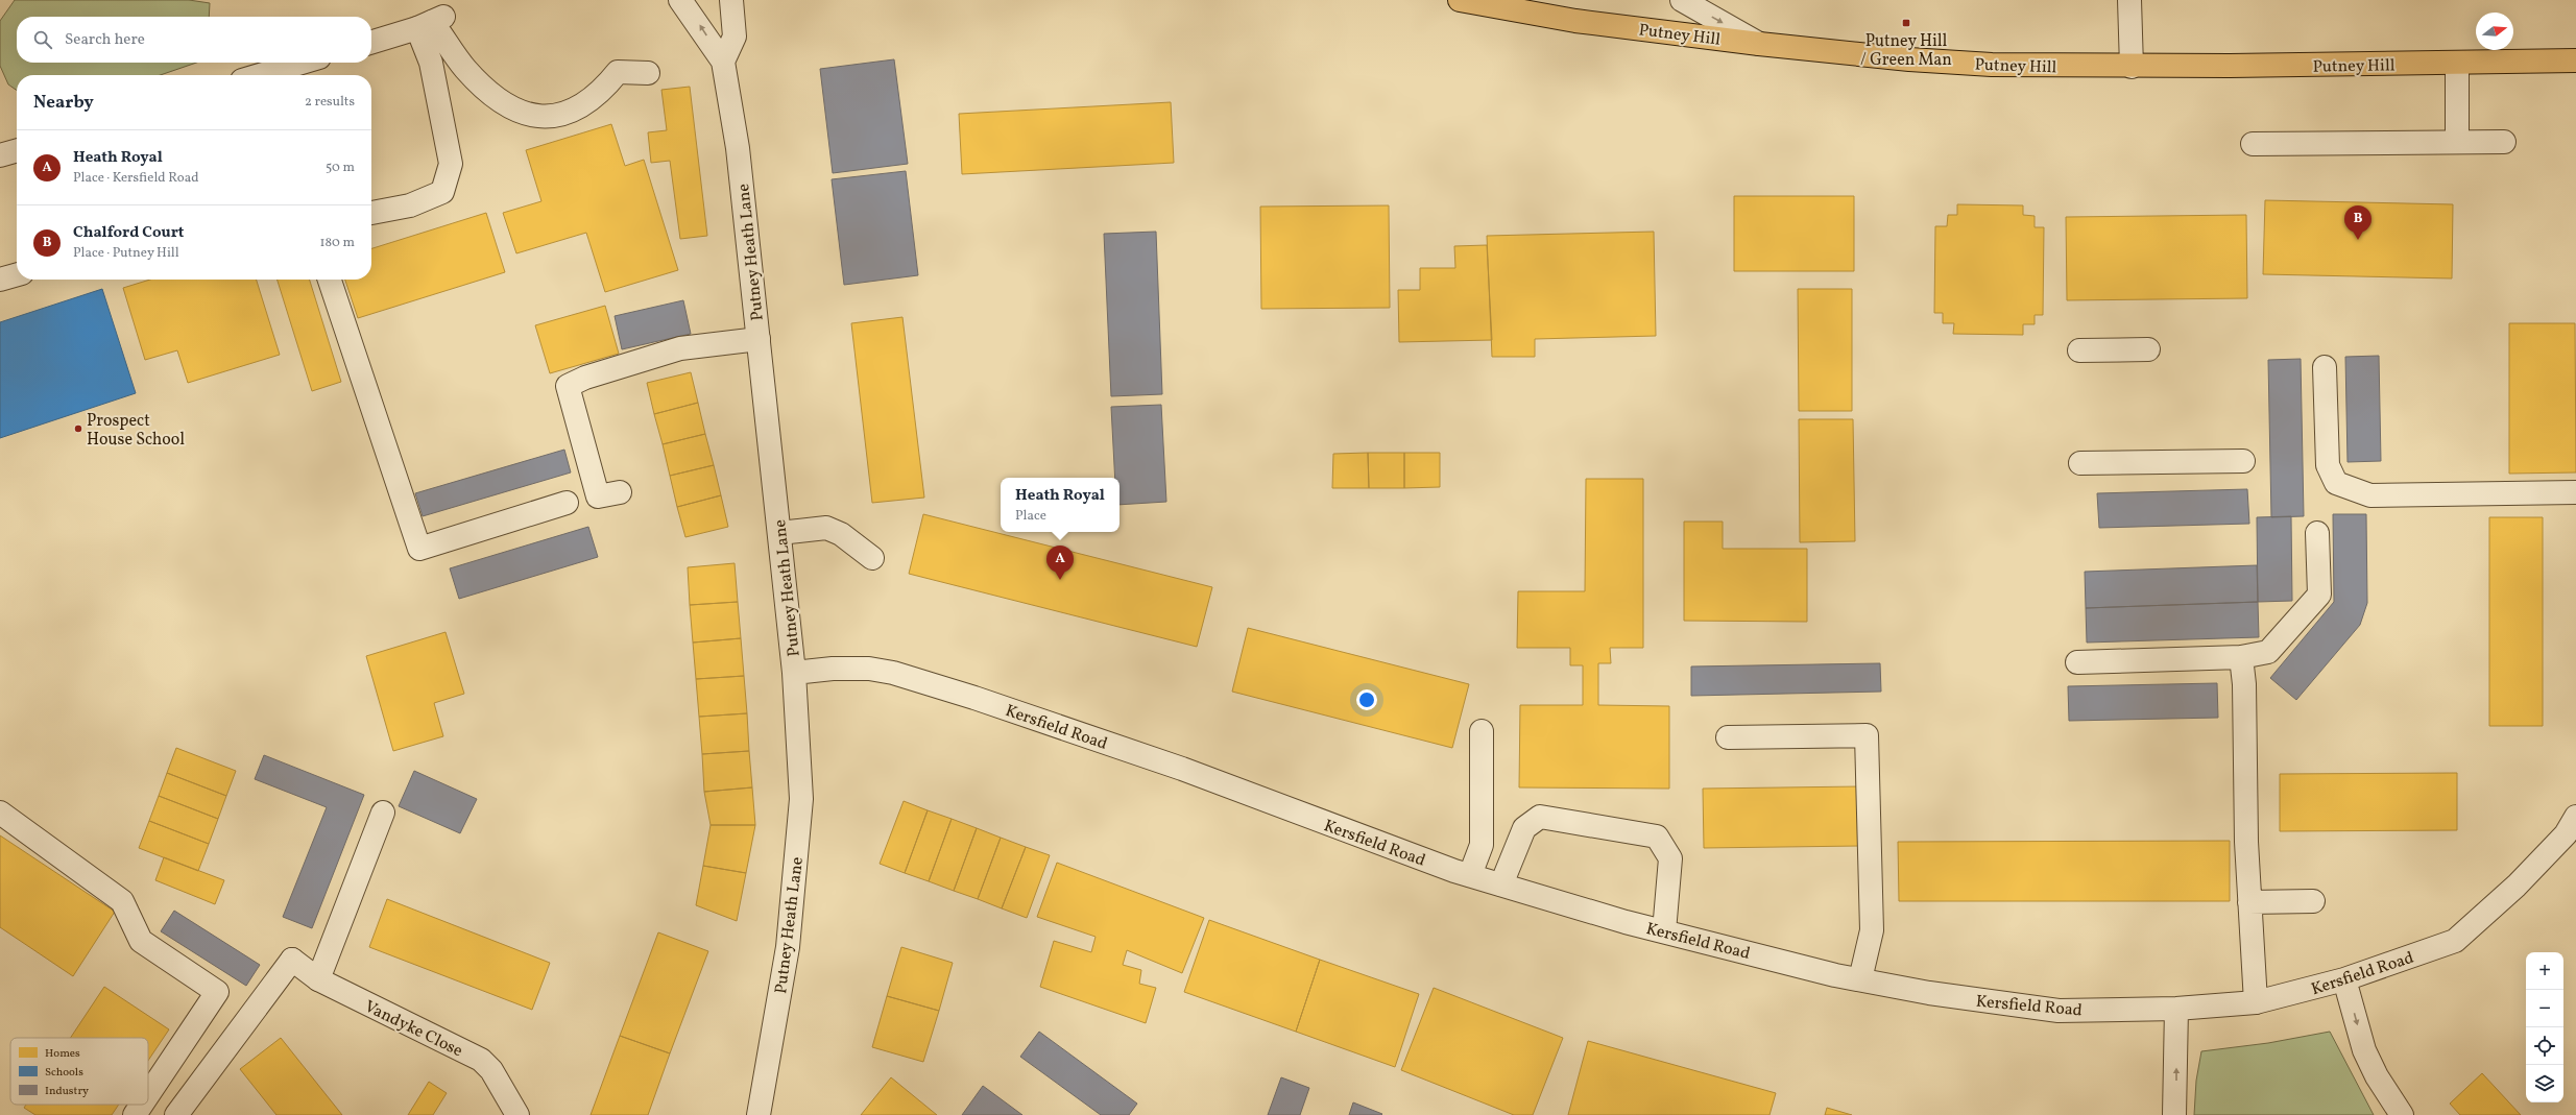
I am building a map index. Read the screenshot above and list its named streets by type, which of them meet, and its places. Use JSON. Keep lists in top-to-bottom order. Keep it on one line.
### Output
{"streets":{"main road":["Putney Hill"],"street":["Putney Heath Lane","Kersfield Road","Vandyke Close"]},"crossings":[["Putney Heath Lane","Kersfield Road"]],"places":{"transit":["Putney Hill / Green Man"],"other":["Prospect House School"]},"legend":["Homes","Schools","Industry"],"north":"right","page":{"search":"Search here","heading":["Nearby","2 results"],"list":[{"mark":"A","name":"Heath Royal","note":"Place · Kersfield Road","value":"50 m"},{"mark":"B","name":"Chalford Court","note":"Place · Putney Hill","value":"180 m"}],"pins":["B","A"],"popup":["Heath Royal","Place"],"map_buttons":["+","−"]}}
